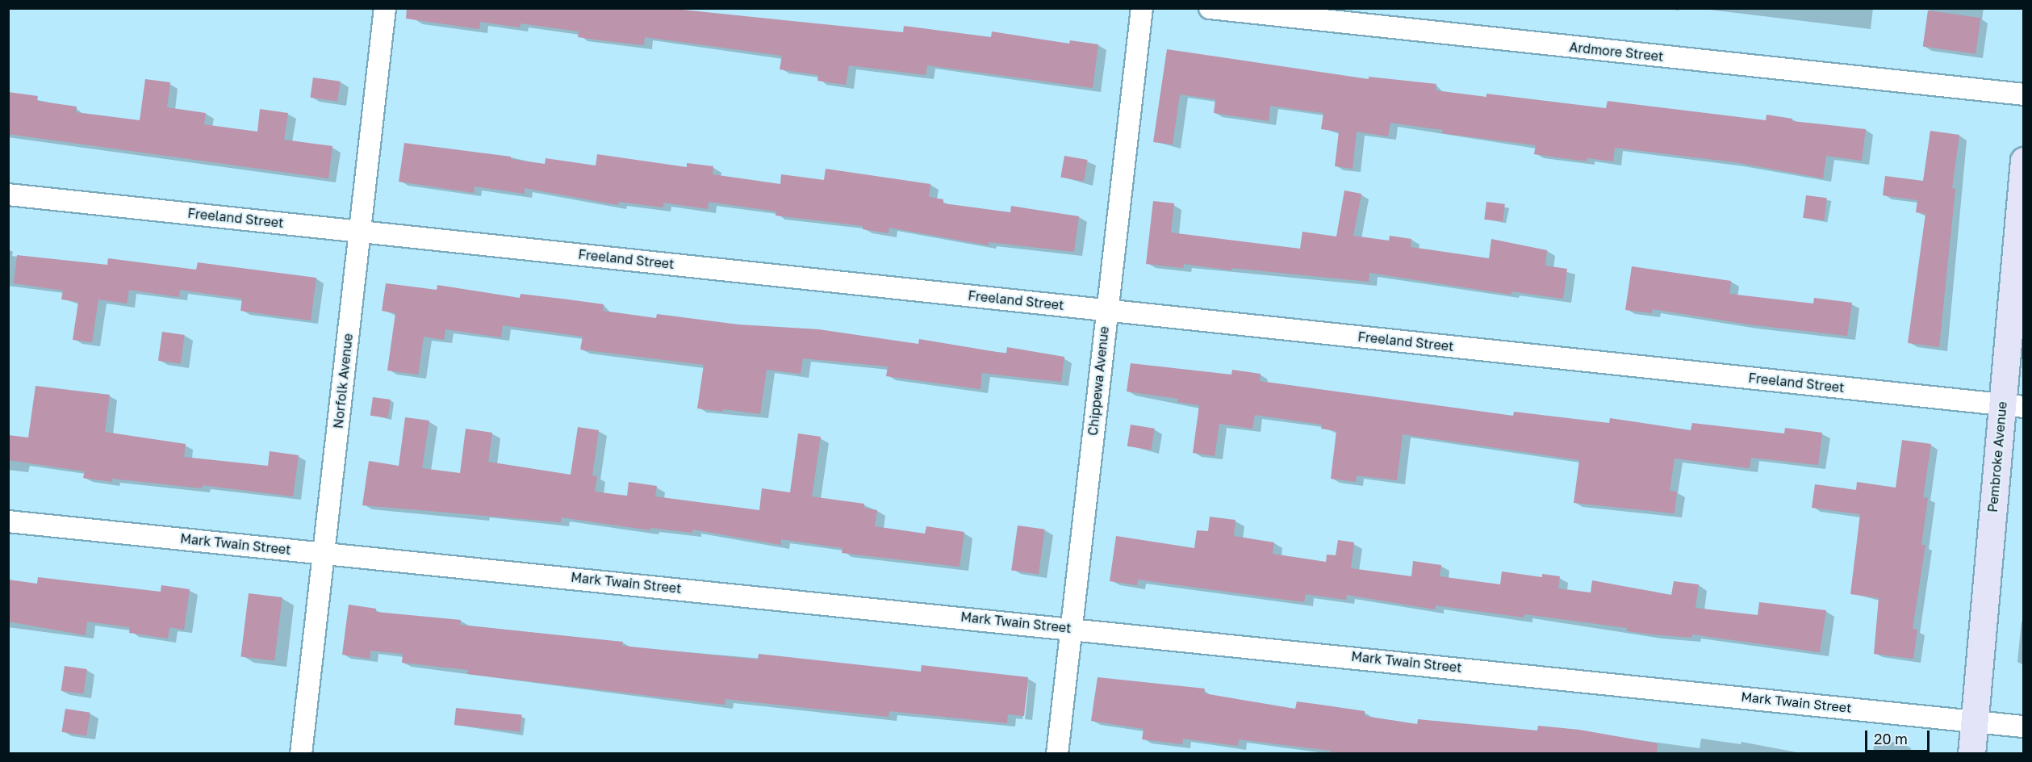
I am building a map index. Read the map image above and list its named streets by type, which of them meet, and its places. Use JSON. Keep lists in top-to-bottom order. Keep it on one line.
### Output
{"streets":{"street":["Ardmore Street","Freeland Street","Norfolk Avenue","Chippewa Avenue","Pembroke Avenue","Mark Twain Street"]},"crossings":[["Freeland Street","Norfolk Avenue"],["Freeland Street","Chippewa Avenue"],["Freeland Street","Pembroke Avenue"],["Norfolk Avenue","Mark Twain Street"],["Chippewa Avenue","Mark Twain Street"],["Pembroke Avenue","Mark Twain Street"]],"scale_bar":"20 m"}
